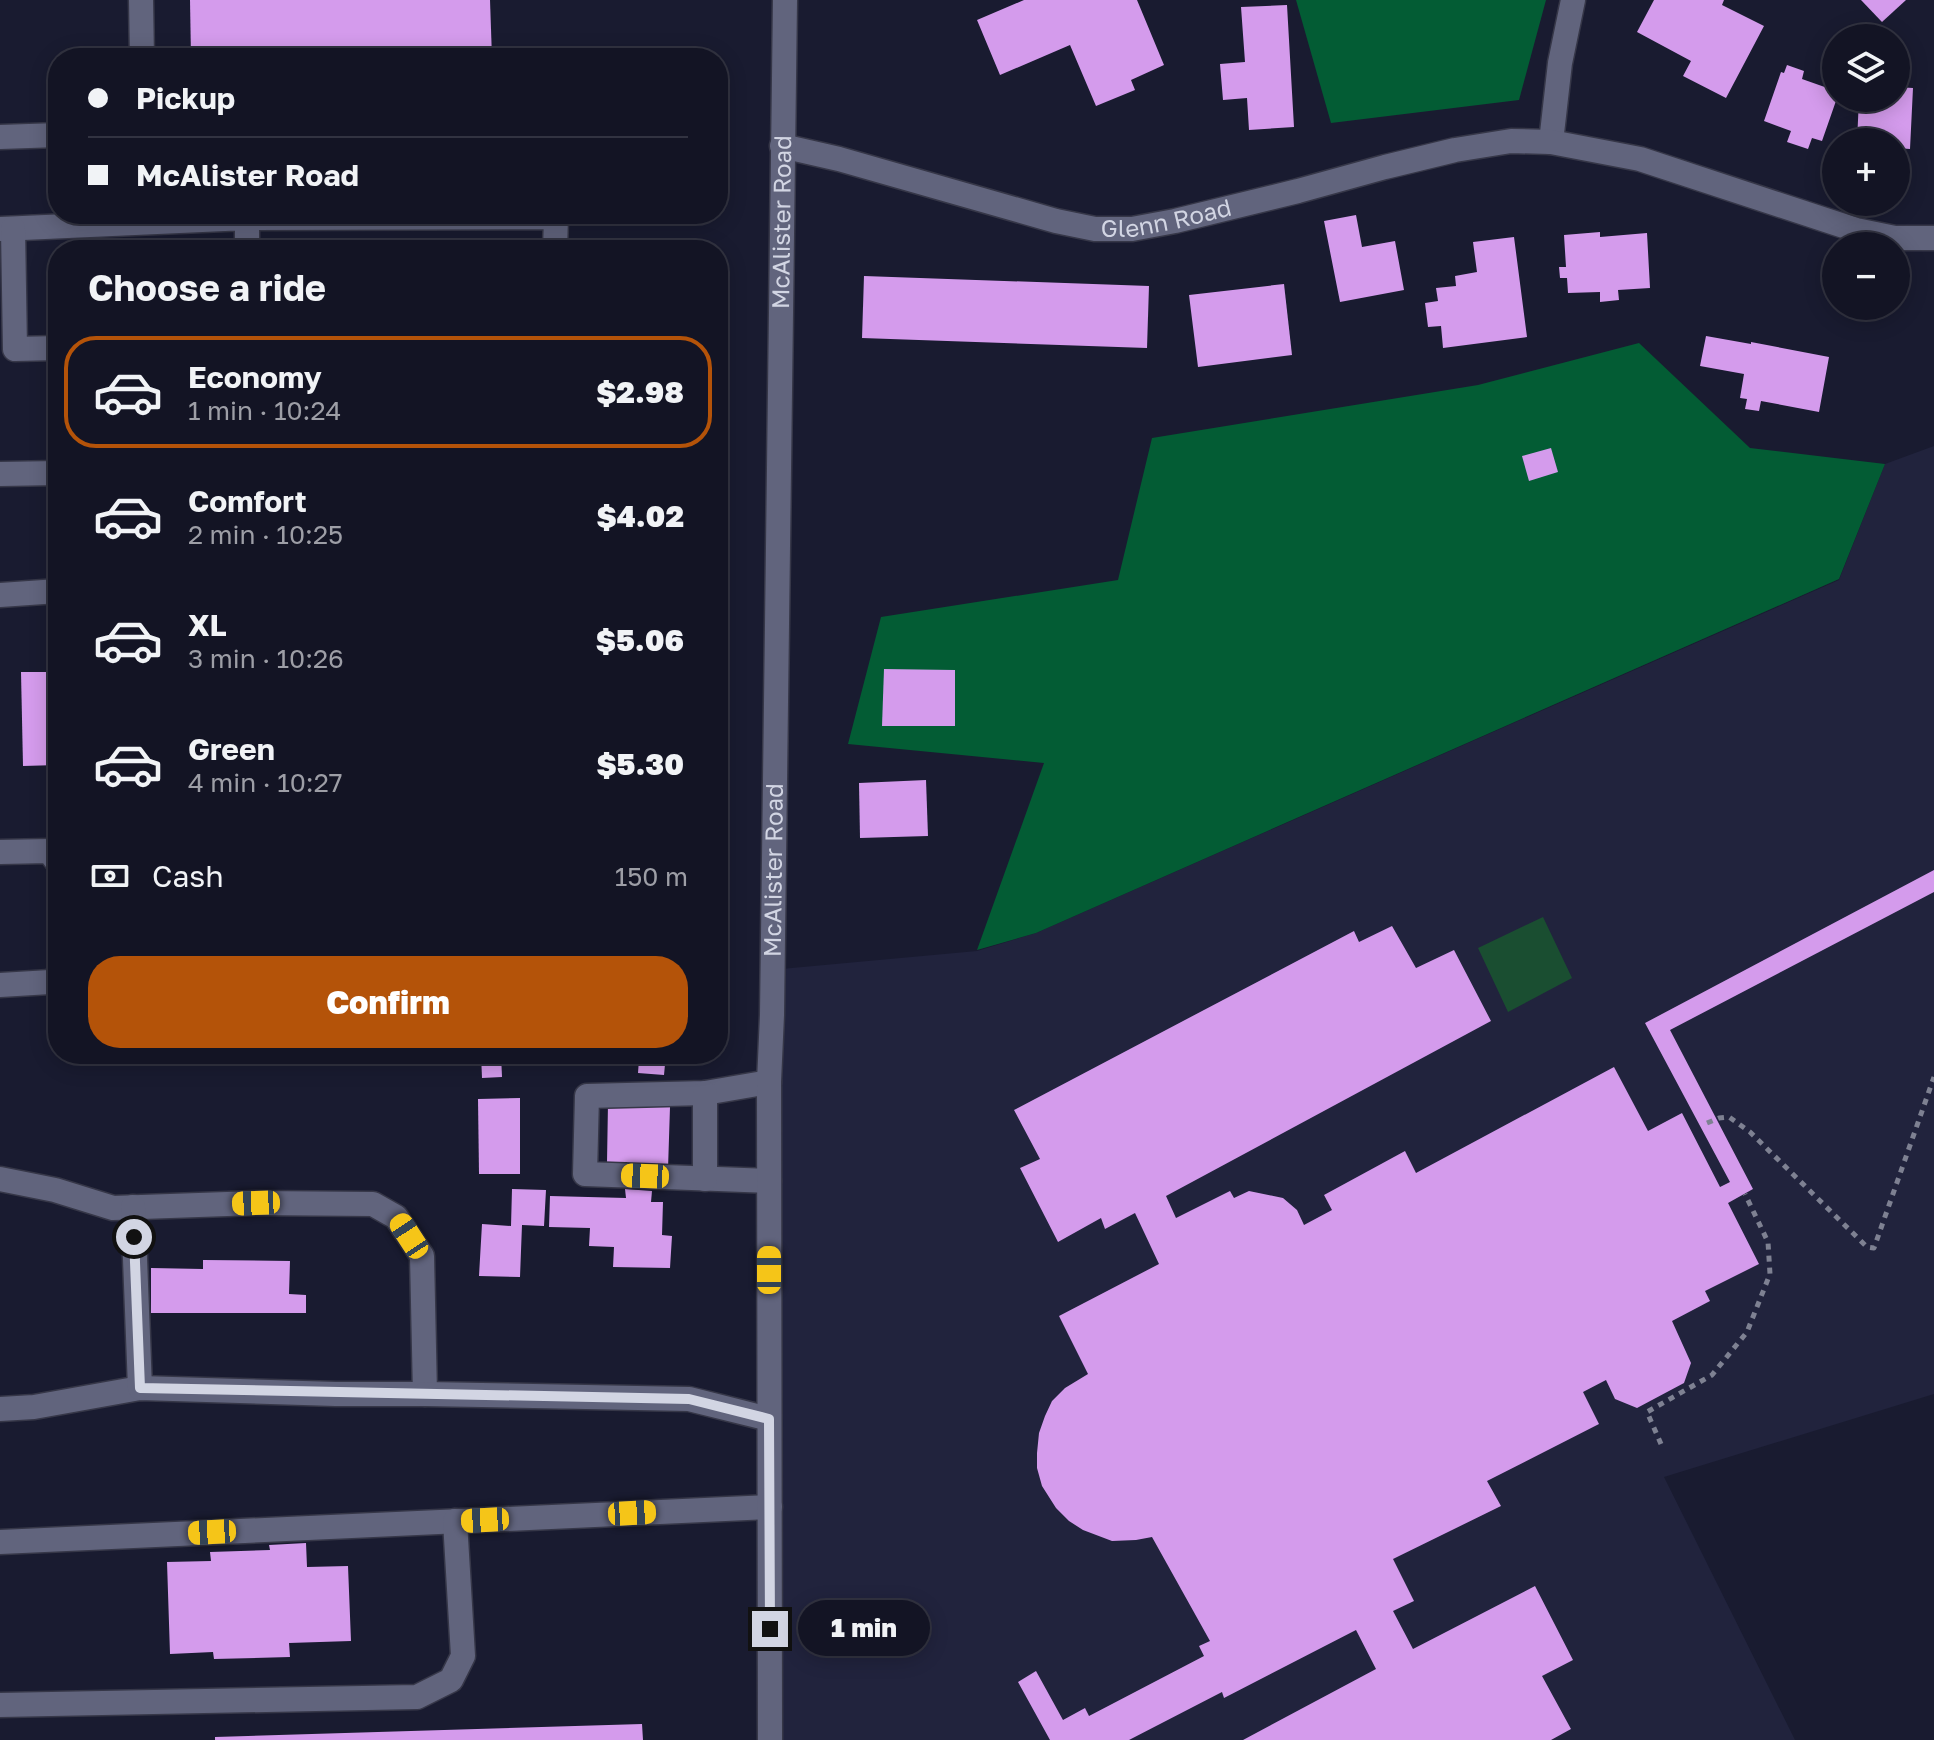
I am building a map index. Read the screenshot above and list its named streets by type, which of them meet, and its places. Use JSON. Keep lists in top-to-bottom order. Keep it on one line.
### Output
{"streets":{"street":["Glenn Road","McAlister Road"]},"crossings":[["Glenn Road","McAlister Road"]],"page":{"map_buttons":["+","−"],"banner":["Pickup","McAlister Road"],"heading":"Choose a ride","list":[{"name":"Economy","note":"1 min · 10:24","value":"$2.98"},{"name":"Comfort","note":"2 min · 10:25","value":"$4.02"},{"name":"XL","note":"3 min · 10:26","value":"$5.06"},{"name":"Green","note":"4 min · 10:27","value":"$5.30"}],"pay":["Cash","150 m"],"buttons":"Confirm","bubble":"1 min"}}
